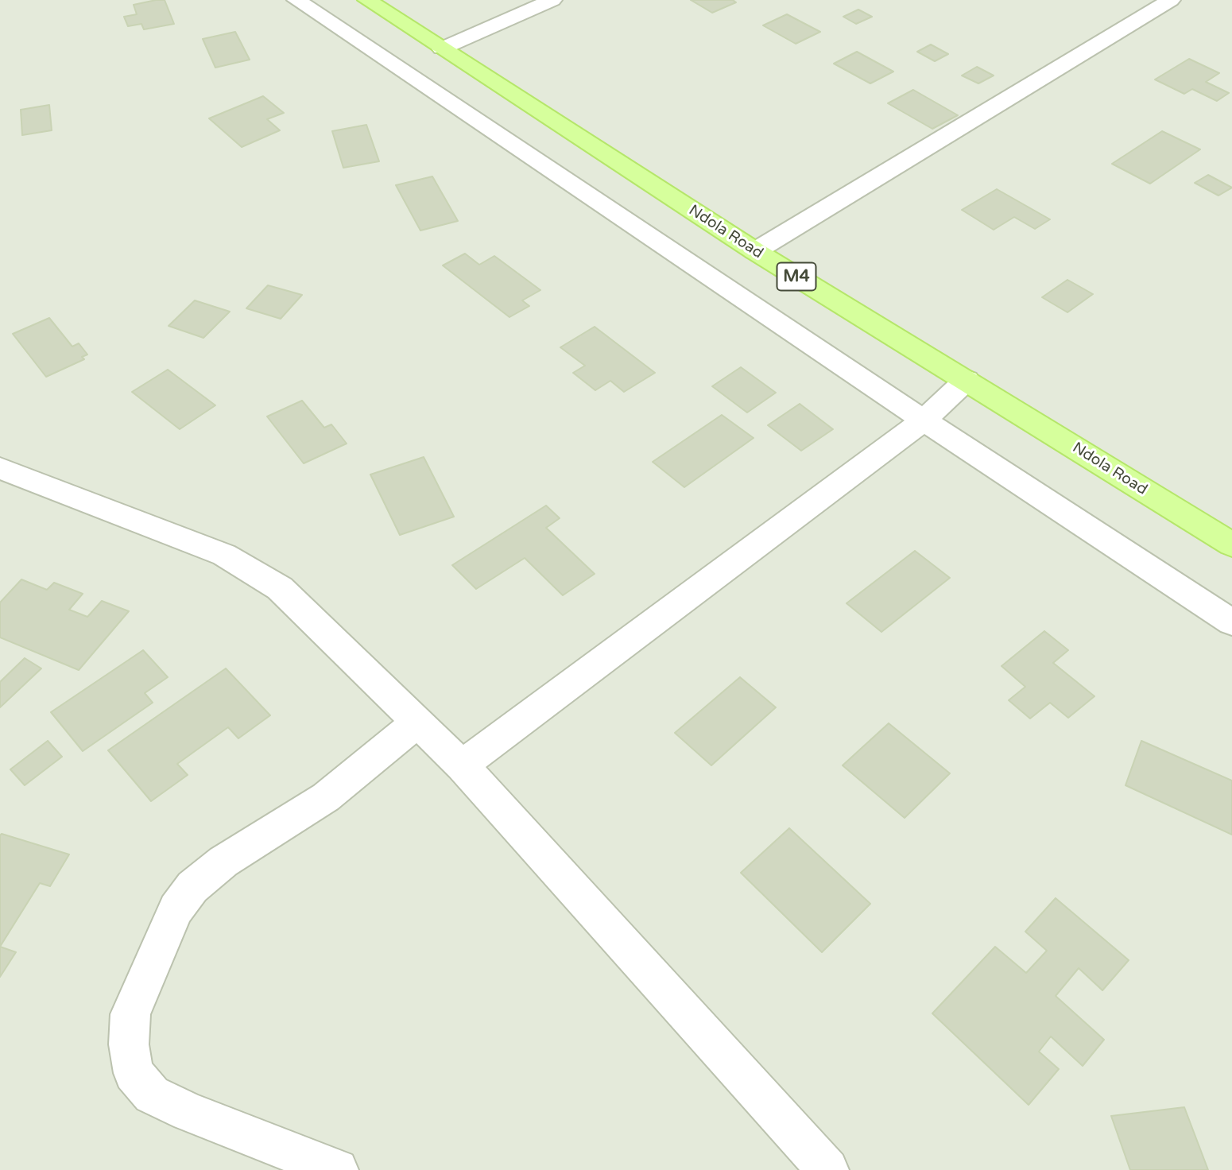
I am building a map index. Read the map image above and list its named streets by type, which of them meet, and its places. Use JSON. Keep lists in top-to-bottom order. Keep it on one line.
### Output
{"streets":{"main road":["Ndola Road","M4"]}}
